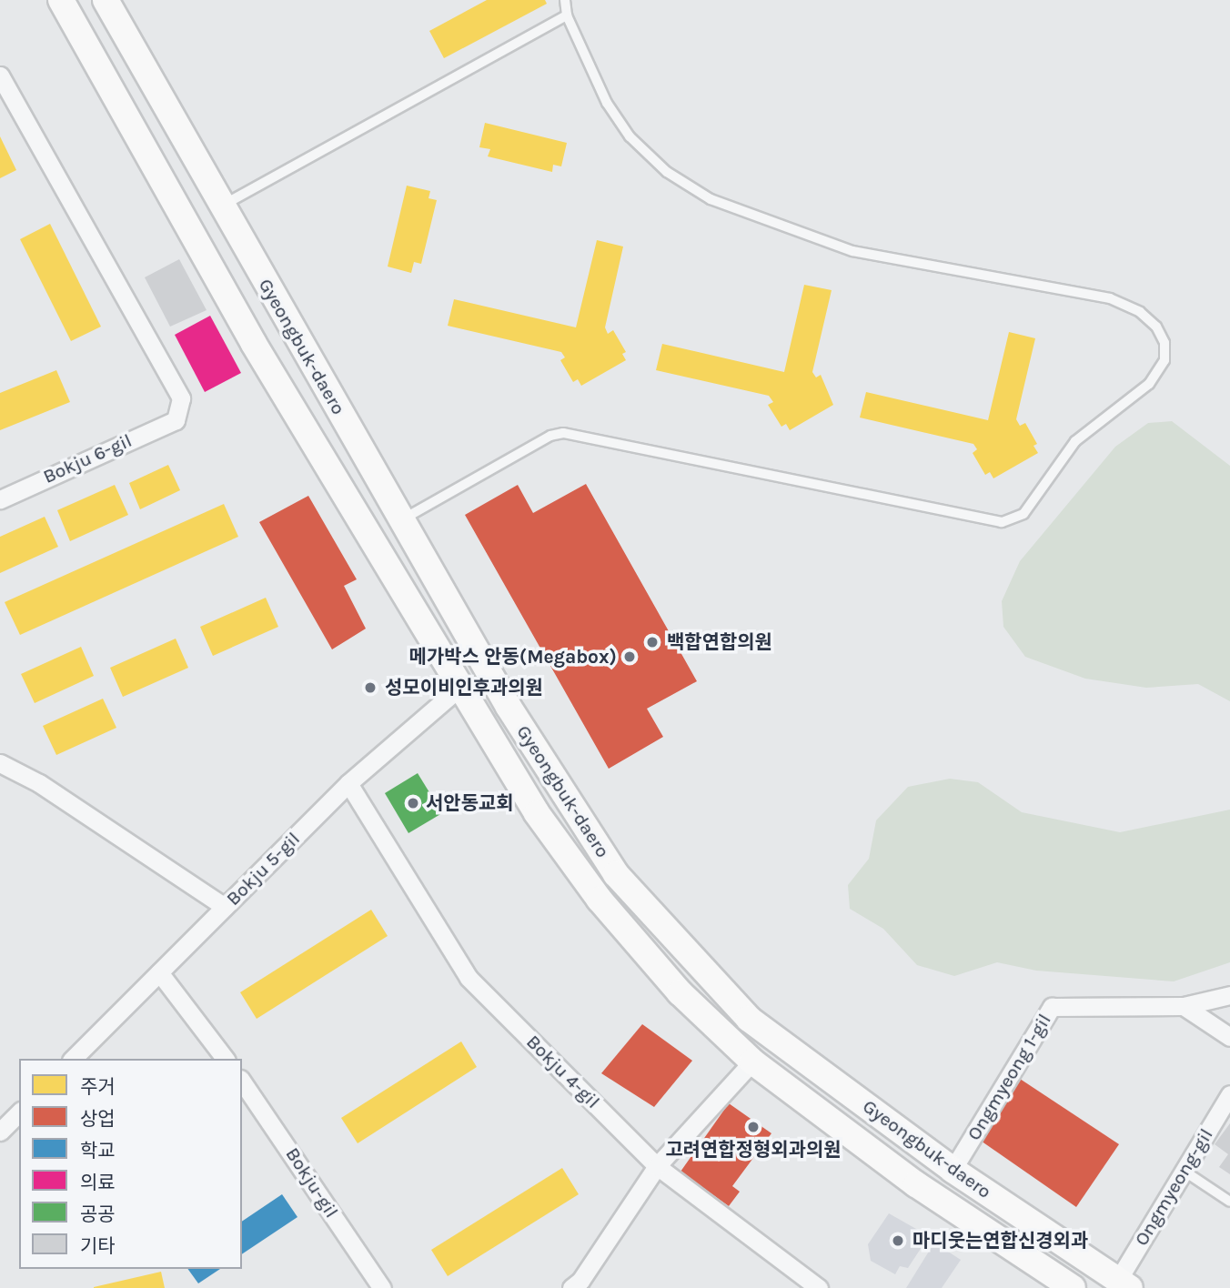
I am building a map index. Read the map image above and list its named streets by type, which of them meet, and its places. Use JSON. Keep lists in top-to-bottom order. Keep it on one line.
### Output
{"streets":{"street":["Gyeongbuk-daero","Bokju 6-gil","Bokju 5-gil","Bokju 4-gil","Ongmyeong 1-gil","Bokju-gil","Ongmyeong-gil"]},"crossings":[["Gyeongbuk-daero","Bokju 5-gil"],["Gyeongbuk-daero","Ongmyeong 1-gil"],["Gyeongbuk-daero","Ongmyeong-gil"],["Bokju 5-gil","Bokju 4-gil"]],"places":["백합연합의원","메가박스 안동(Megabox)","성모이비인후과의원","서안동교회","고려연합정형외과의원","마디웃는연합신경외과"],"legend":["주거","상업","학교","의료","공공","기타"]}
